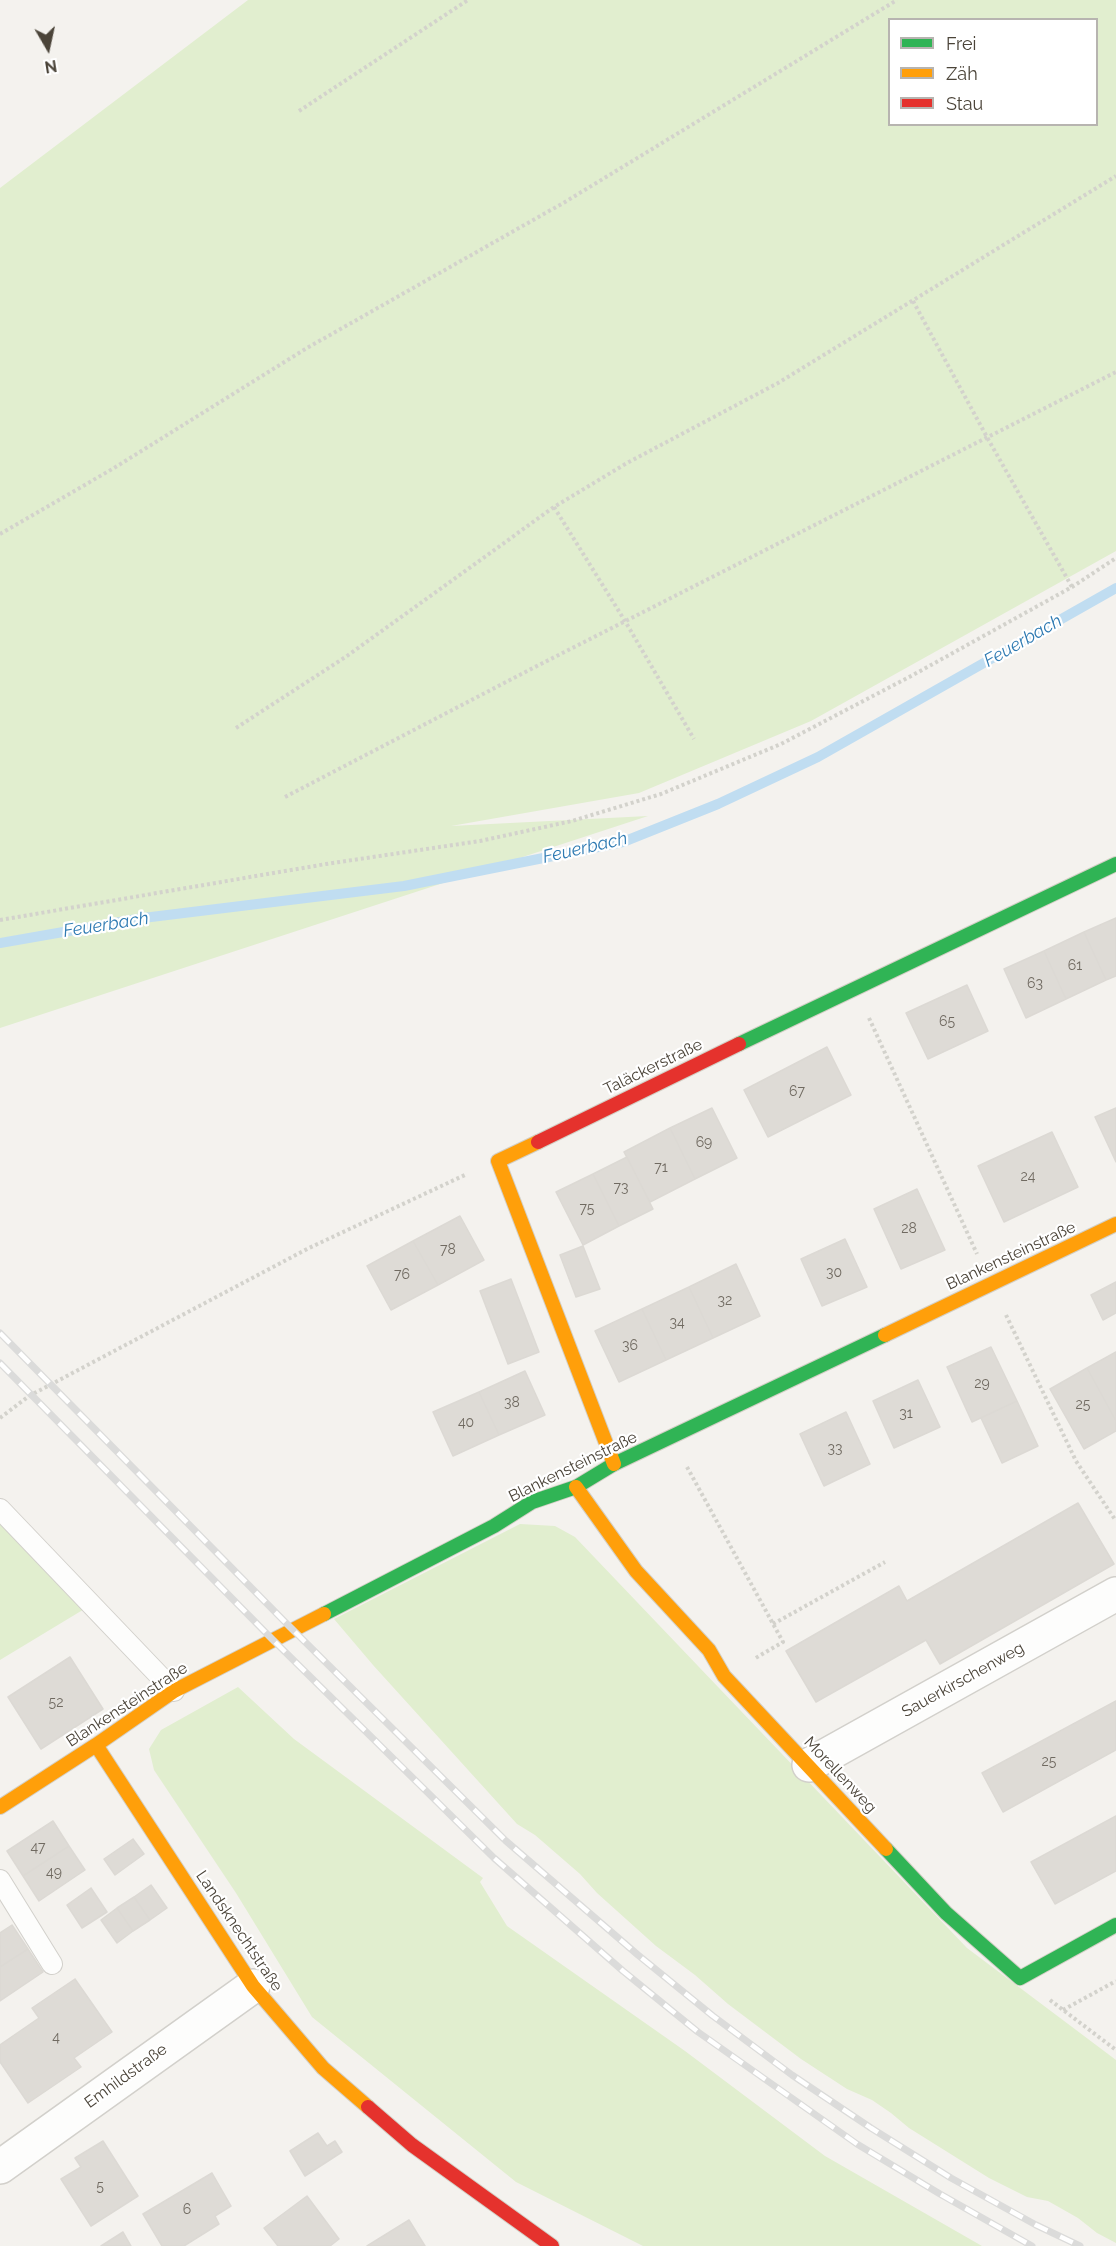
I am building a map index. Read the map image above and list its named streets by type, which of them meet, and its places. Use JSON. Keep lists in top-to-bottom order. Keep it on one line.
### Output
{"streets":{"street":["Taläckerstraße","Blankensteinstraße","Sauerkirschenweg","Morellenweg","Landsknechtstraße","Emhildstraße"]},"crossings":[["Blankensteinstraße","Morellenweg"],["Blankensteinstraße","Landsknechtstraße"],["Sauerkirschenweg","Morellenweg"],["Landsknechtstraße","Emhildstraße"]],"water":["Feuerbach"],"house_numbers":["61","63","65","67","69","71","24","73","75","28","78","30","76","32","34","36","29","38","25","31","40","33","52","25","47","49","4","5","6"],"legend":["Frei","Zäh","Stau"],"north":"bottom"}
